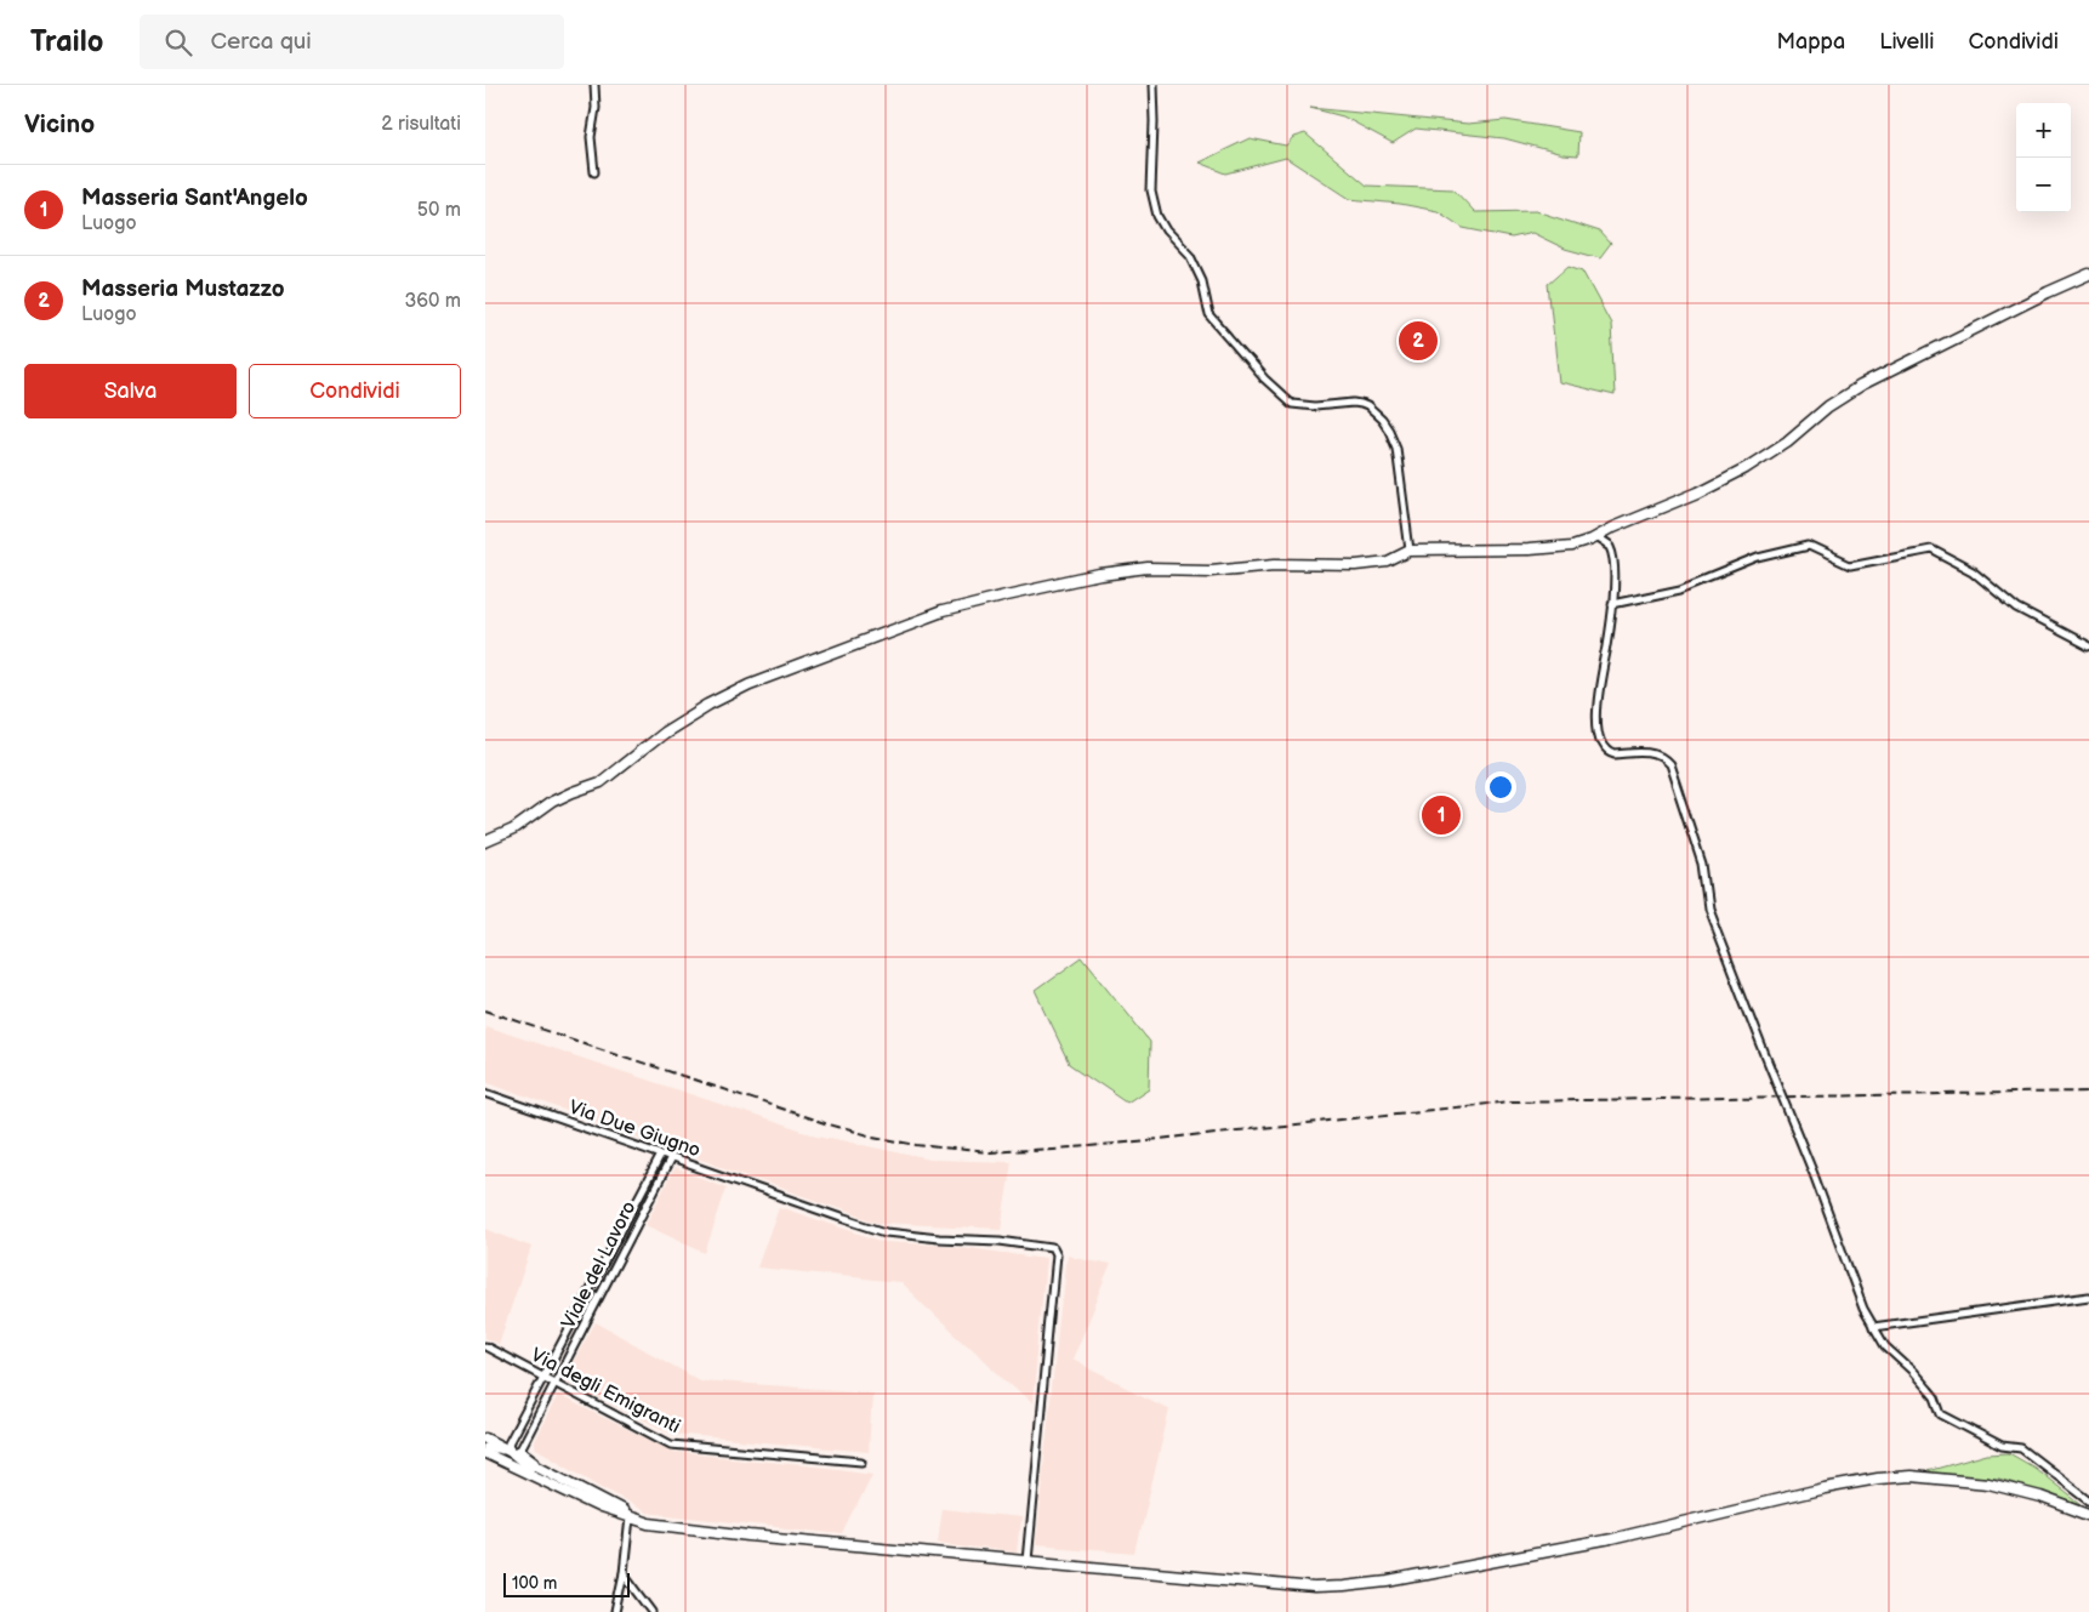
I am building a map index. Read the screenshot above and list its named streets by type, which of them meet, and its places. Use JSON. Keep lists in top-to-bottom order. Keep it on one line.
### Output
{"streets":{"street":["Via Due Giugno","Viale del Lavoro","Via degli Emigranti"]},"crossings":[["Via Due Giugno","Viale del Lavoro"],["Viale del Lavoro","Via degli Emigranti"]],"scale_bar":"100 m","page":{"header":"Trailo","search":"Cerca qui","nav":["Mappa","Livelli","Condividi"],"heading":["Vicino","2 risultati"],"map_buttons":["+","−"],"list":[{"mark":"1","name":"Masseria Sant'Angelo","note":"Luogo","value":"50 m"},{"mark":"2","name":"Masseria Mustazzo","note":"Luogo","value":"360 m"}],"pins":["2","1"],"buttons":["Salva","Condividi"],"scale":"100 m"}}
